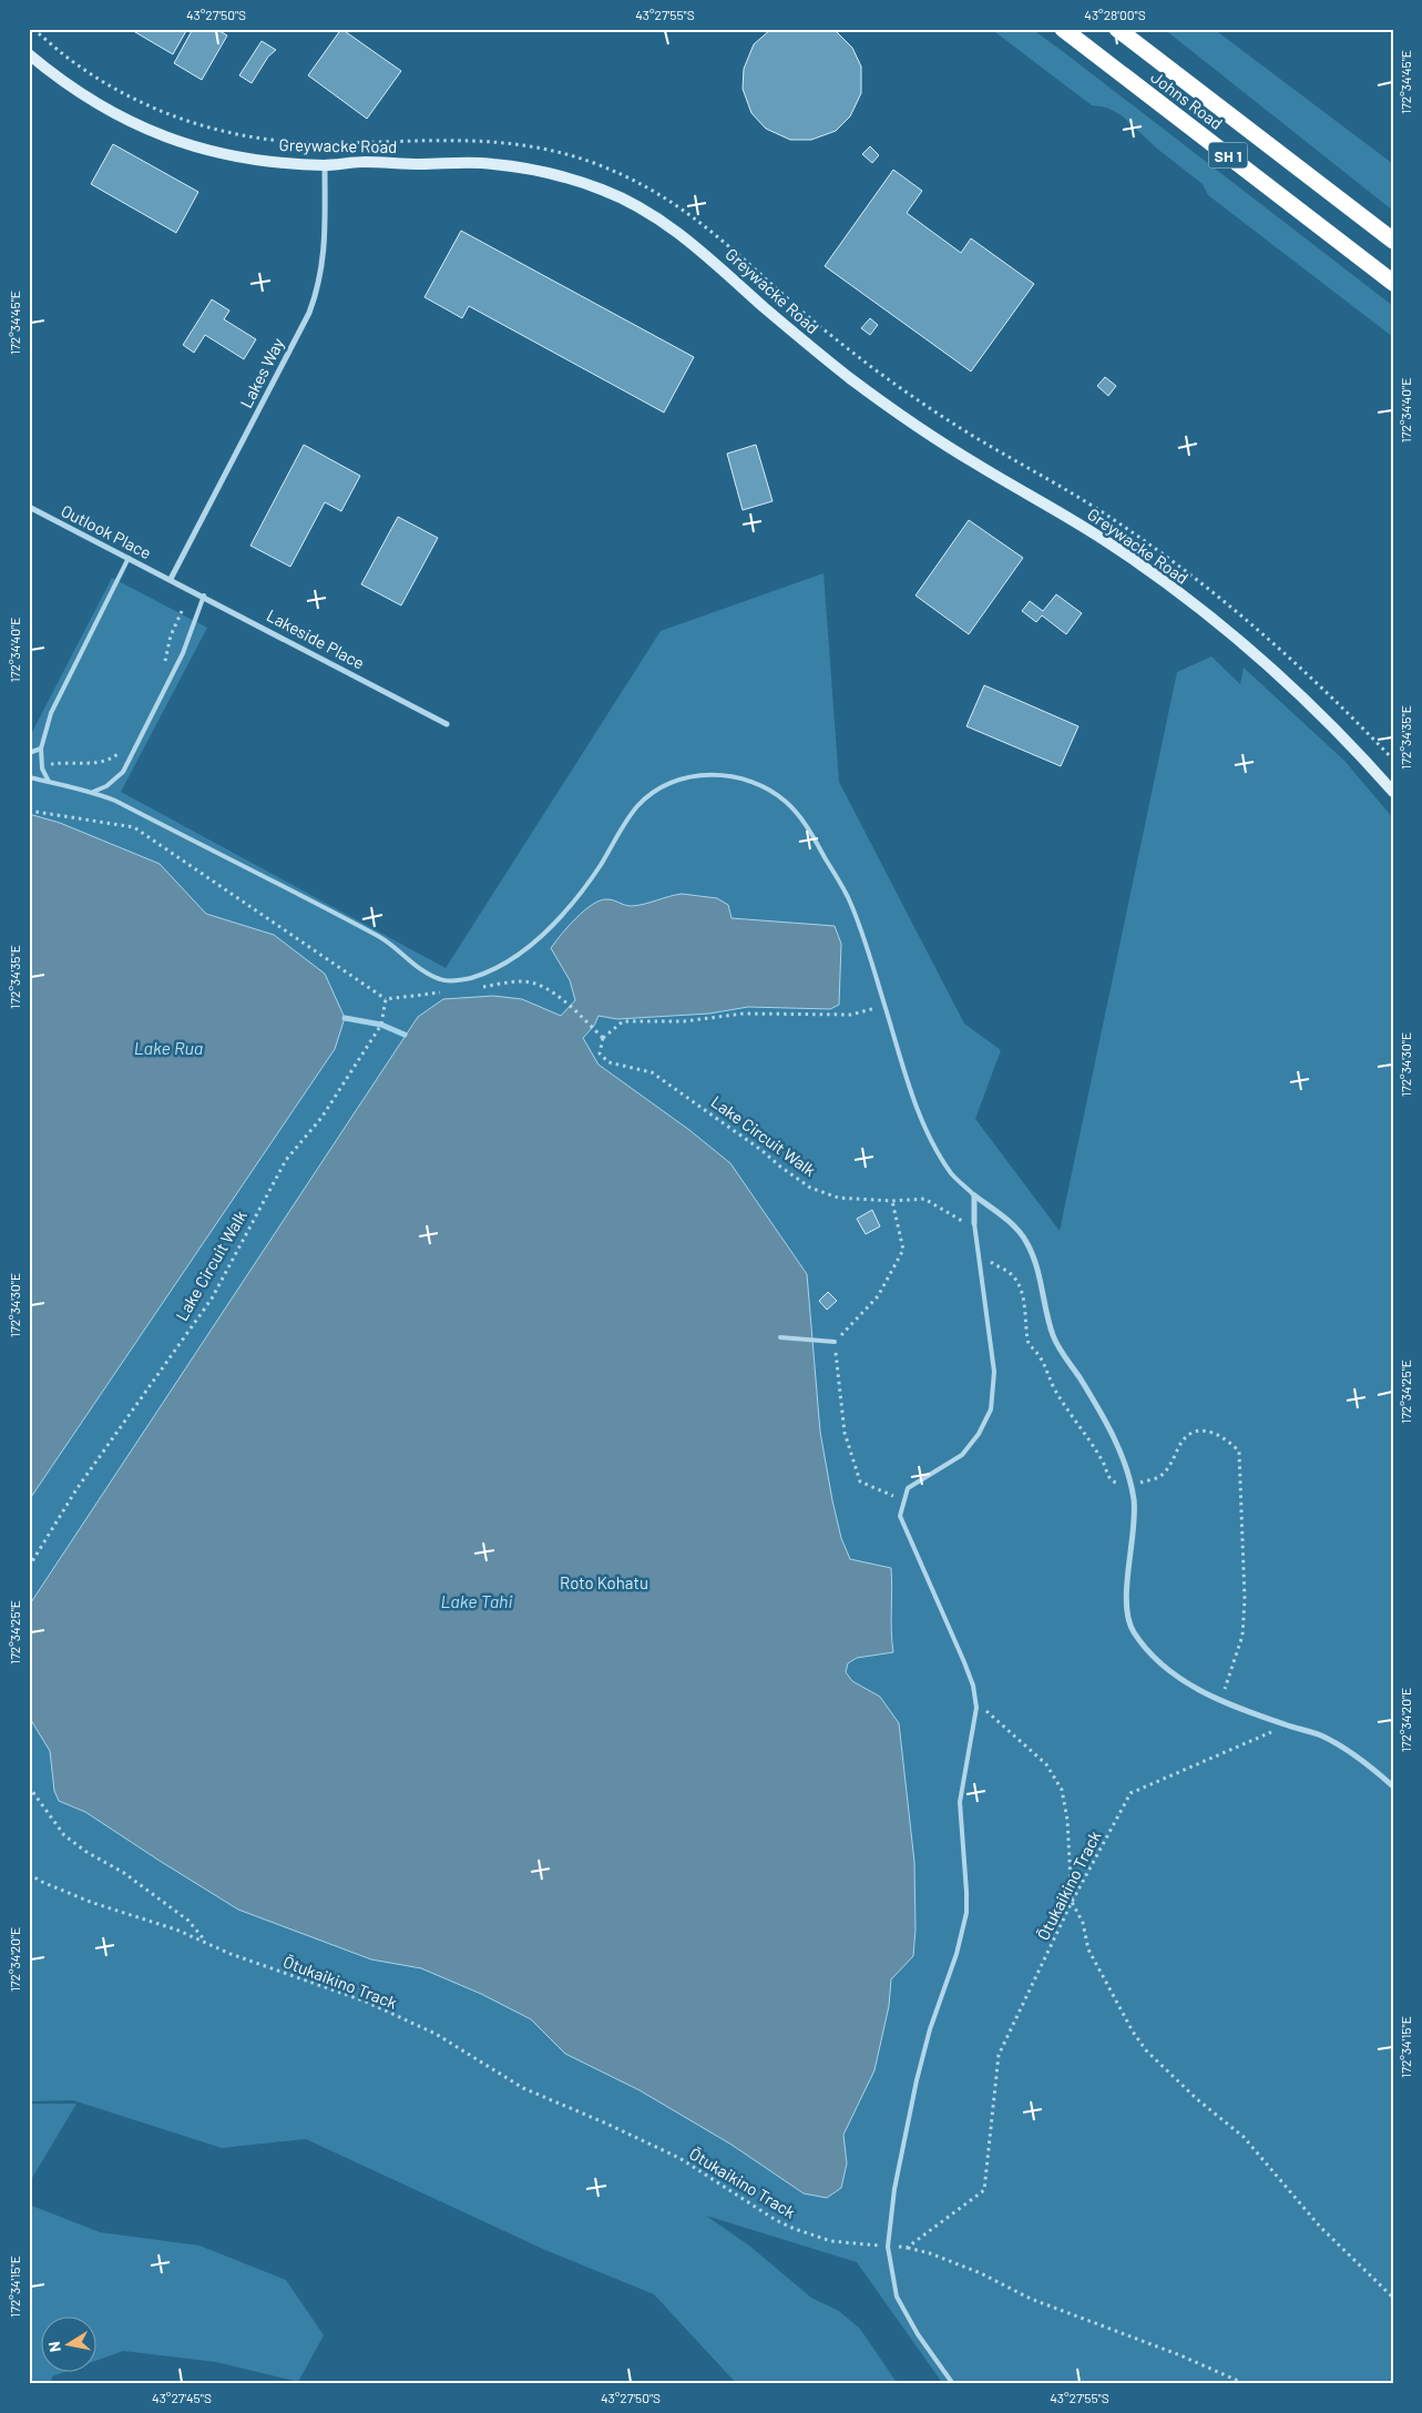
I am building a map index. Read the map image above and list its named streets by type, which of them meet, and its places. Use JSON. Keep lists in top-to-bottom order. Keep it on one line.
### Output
{"streets":{"highway":["Johns Road","SH 1"],"street":["Greywacke Road","Lakes Way","Outlook Place","Lakeside Place"],"path":["Lake Circuit Walk","Ōtukaikino Track"]},"crossings":[["Johns Road","SH 1"],["Greywacke Road","Lakes Way"],["Lakes Way","Outlook Place"],["Lakes Way","Lakeside Place"],["Outlook Place","Lakeside Place"]],"water":["Lake Rua","Lake Tahi"],"parks":["Roto Kohatu"],"north":"left","coordinates":["43°27'50\"S","43°27'55\"S","43°28'00\"S","172°34'45\"E","172°34'40\"E","172°34'35\"E","172°34'30\"E","172°34'25\"E","172°34'20\"E","172°34'15\"E","43°27'45\"S"]}
